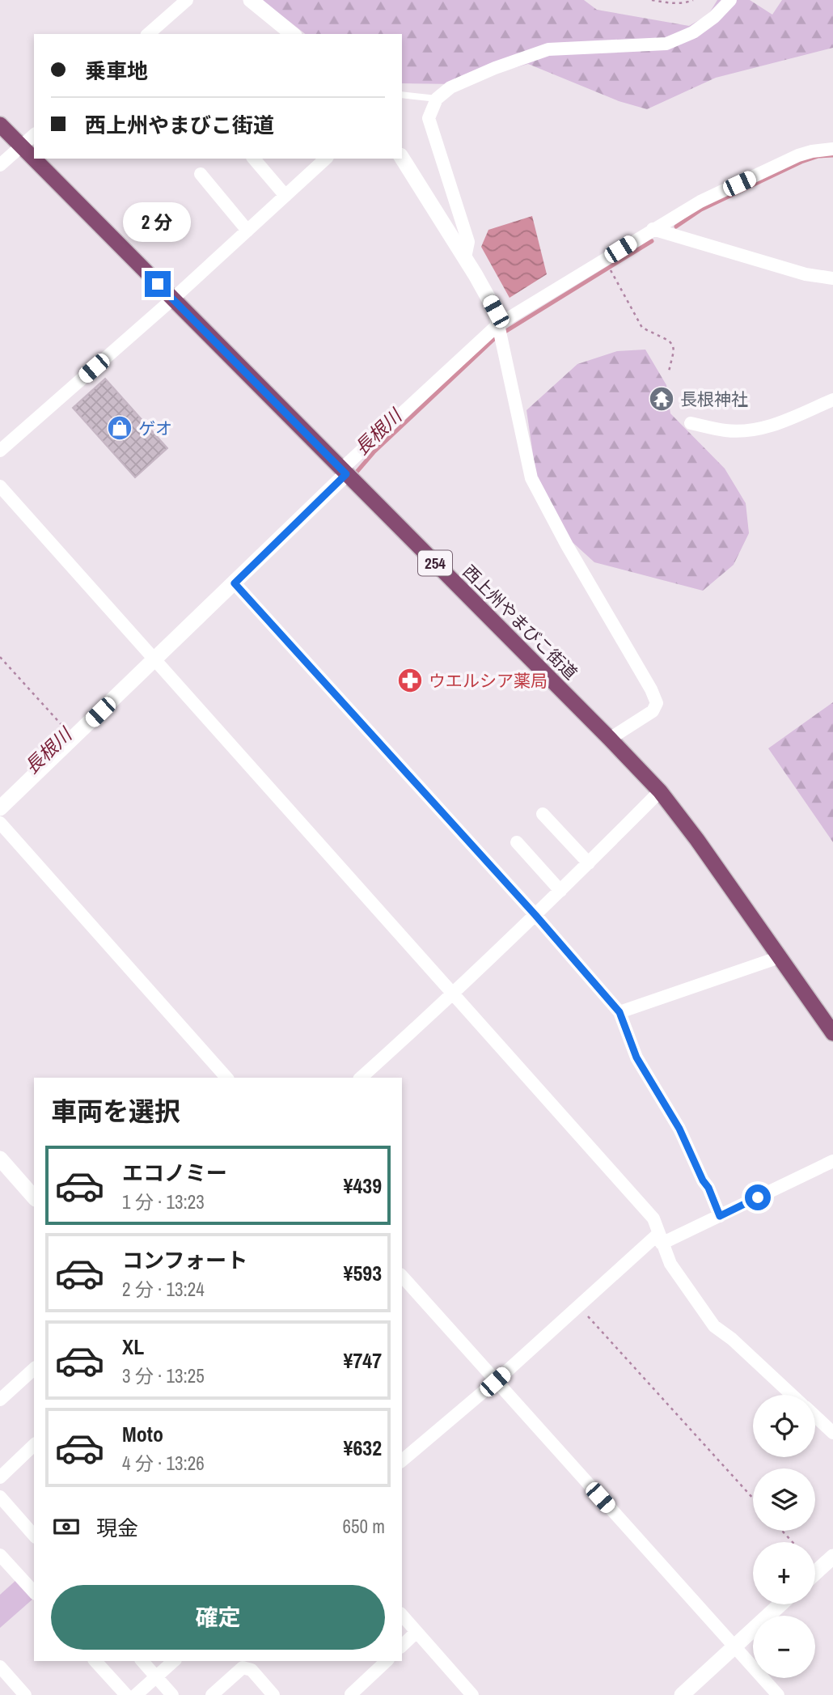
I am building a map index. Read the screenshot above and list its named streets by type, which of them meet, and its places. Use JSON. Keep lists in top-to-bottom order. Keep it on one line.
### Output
{"streets":{"highway":["254","西上州やまびこ街道"]},"water":["長根川"],"places":{"temple":["長根神社"],"shop":["ゲオ"],"pharmacy":["ウエルシア薬局"]},"page":{"banner":["乗車地","西上州やまびこ街道"],"bubble":"2 分","heading":"車両を選択","list":[{"name":"エコノミー","note":"1 分 · 13:23","value":"¥439"},{"name":"コンフォート","note":"2 分 · 13:24","value":"¥593"},{"name":"XL","note":"3 分 · 13:25","value":"¥747"},{"name":"Moto","note":"4 分 · 13:26","value":"¥632"}],"map_buttons":["+","−"],"pay":["現金","650 m"],"buttons":"確定"}}
